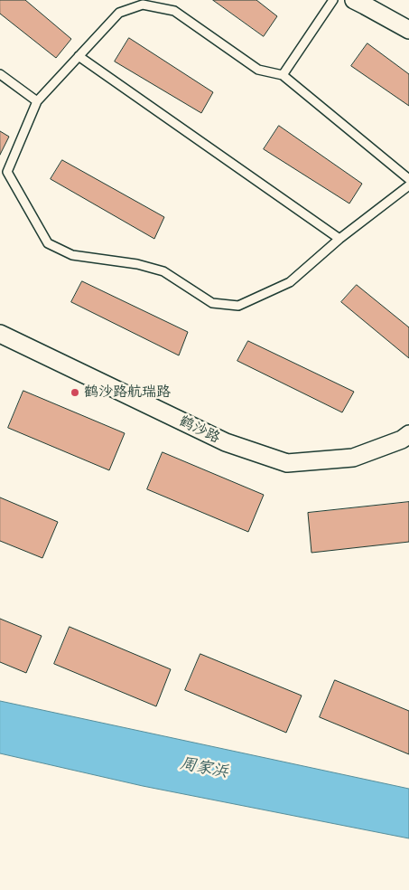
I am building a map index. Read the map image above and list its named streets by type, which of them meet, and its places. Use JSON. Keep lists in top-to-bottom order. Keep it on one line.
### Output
{"streets":{"street":["鹤沙路"]},"water":["周家浜"],"places":["鹤沙路航瑞路"]}
